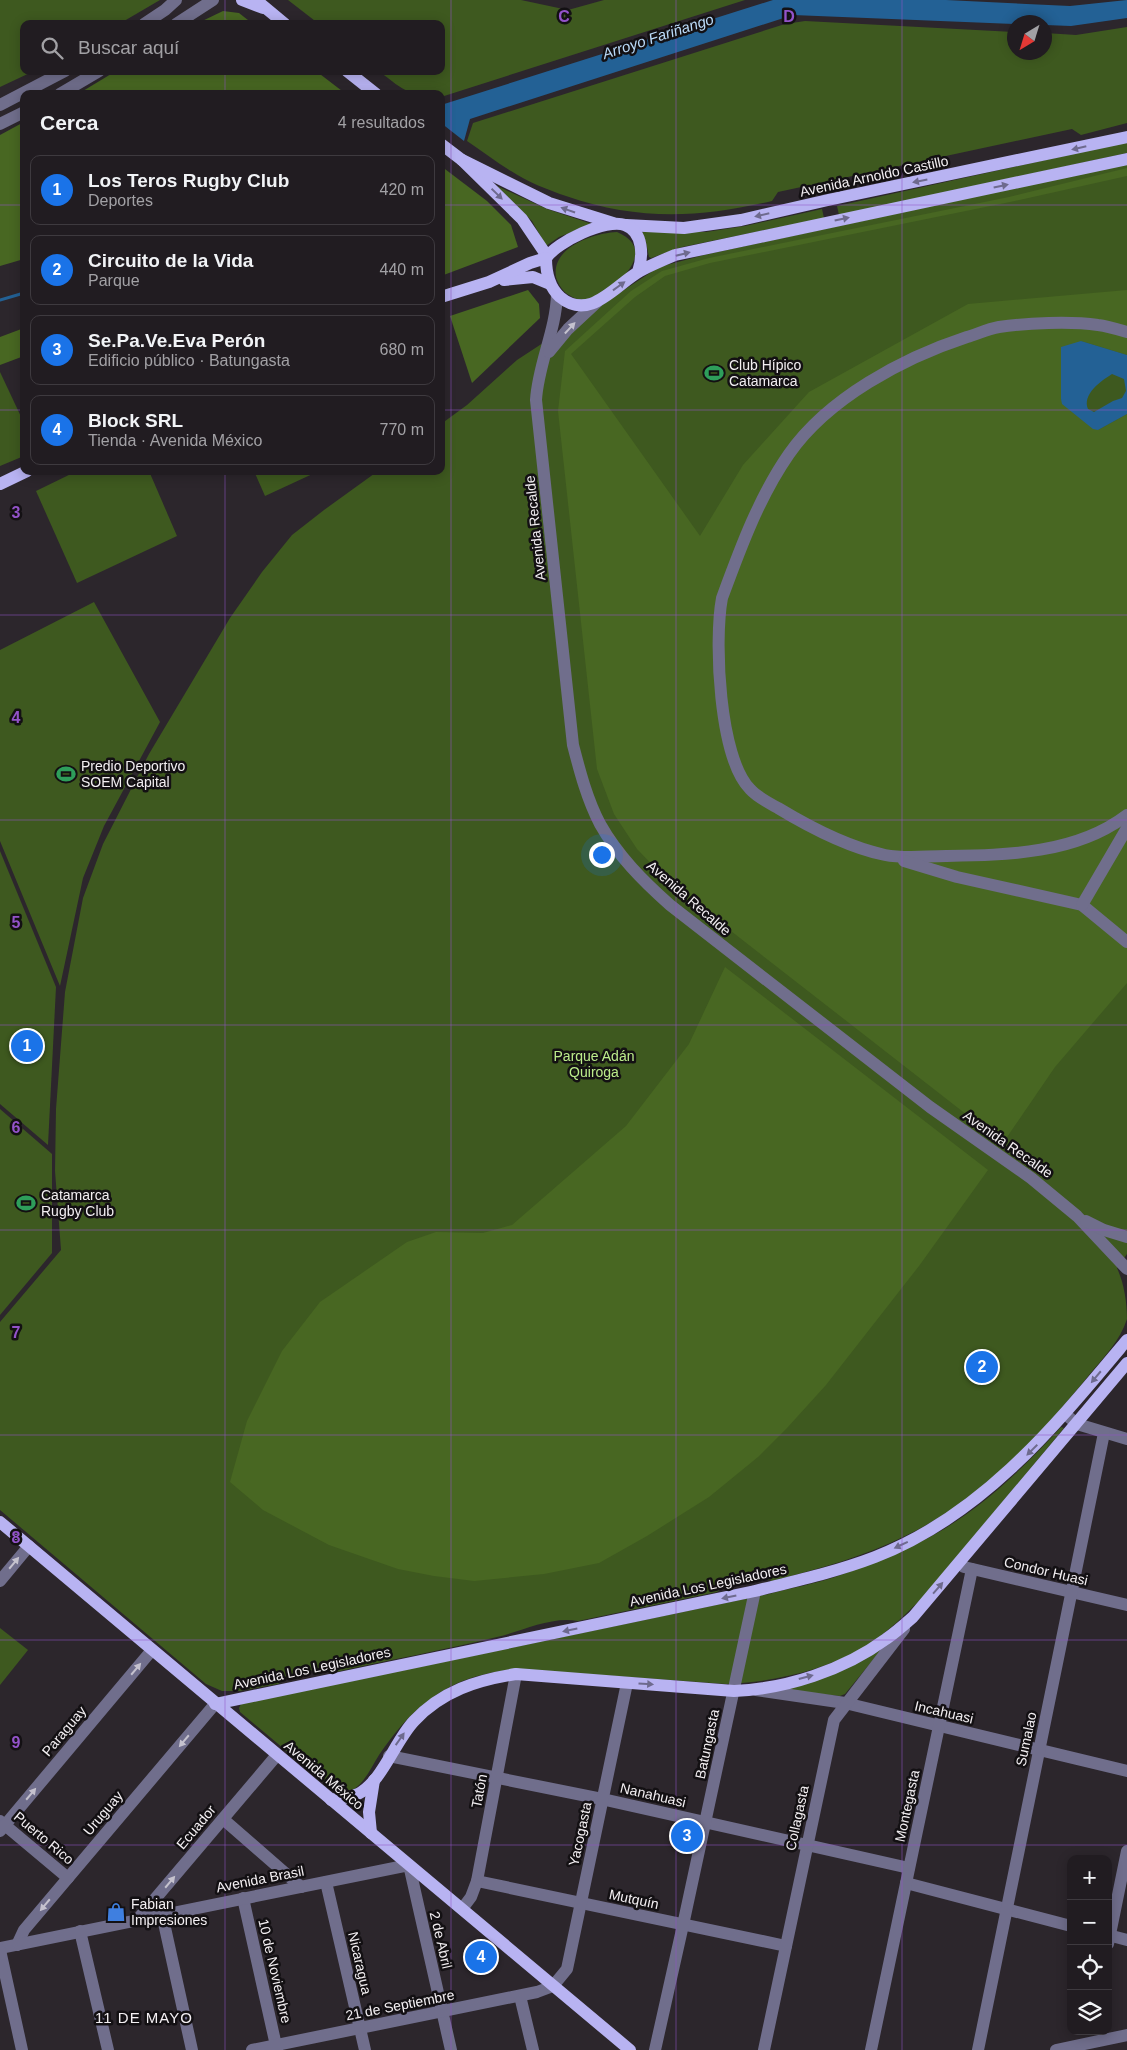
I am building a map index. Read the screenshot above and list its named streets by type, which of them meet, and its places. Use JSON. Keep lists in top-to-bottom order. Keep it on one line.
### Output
{"streets":{"main road":["Avenida Arnoldo Castillo","Avenida Los Legisladores","Avenida México"],"street":["Avenida Recalde","Condor Huasi","Incahuasi","Paraguay","Sumalao","Batungasta","Tatón","Nanahuasi","Montegasta","Uruguay","Collagasta","Ecuador","Yacogasta","Puerto Rico","Avenida Brasil","Mutquín","2 de Abril","Nicaragua","10 de Noviembre","21 de Septiembre"]},"crossings":[["Avenida Arnoldo Castillo","Avenida Recalde"],["Condor Huasi","Sumalao"],["Condor Huasi","Montegasta"],["Avenida Los Legisladores","Batungasta"],["Avenida Los Legisladores","Avenida México"],["Avenida Los Legisladores","Uruguay"],["Incahuasi","Sumalao"],["Incahuasi","Montegasta"],["Incahuasi","Collagasta"],["Paraguay","Avenida México"],["Paraguay","Puerto Rico"],["Batungasta","Nanahuasi"],["Batungasta","Mutquín"],["Avenida México","Tatón"],["Avenida México","Uruguay"],["Avenida México","Ecuador"],["Avenida México","Yacogasta"],["Avenida México","Avenida Brasil"],["Avenida México","2 de Abril"],["Avenida México","21 de Septiembre"],["Tatón","Nanahuasi"],["Tatón","Mutquín"],["Nanahuasi","Montegasta"],["Nanahuasi","Collagasta"],["Nanahuasi","Yacogasta"],["Uruguay","Puerto Rico"],["Uruguay","Avenida Brasil"],["Collagasta","Mutquín"],["Ecuador","Avenida Brasil"],["Yacogasta","Mutquín"],["Yacogasta","21 de Septiembre"],["Avenida Brasil","2 de Abril"],["Avenida Brasil","Nicaragua"],["Avenida Brasil","10 de Noviembre"],["2 de Abril","21 de Septiembre"],["Nicaragua","21 de Septiembre"],["10 de Noviembre","21 de Septiembre"]],"one_way":["Paraguay","Uruguay","Ecuador"],"districts":["11 DE MAYO"],"water":["Arroyo Fariñango"],"parks":["Parque Adán Quiroga"],"places":{"sports":["Club Hípico Catamarca","Predio Deportivo SOEM Capital","Catamarca Rugby Club"],"shop":["Fabian Impresiones"]},"north":"bottom left","page":{"search":"Buscar aquí","heading":["Cerca","4 resultados"],"list":[{"mark":"1","name":"Los Teros Rugby Club","note":"Deportes","value":"420 m"},{"mark":"2","name":"Circuito de la Vida","note":"Parque","value":"440 m"},{"mark":"3","name":"Se.Pa.Ve.Eva Perón","note":"Edificio público · Batungasta","value":"680 m"},{"mark":"4","name":"Block SRL","note":"Tienda · Avenida México","value":"770 m"}],"pins":["1","2","3","4"],"map_buttons":["+","−"]},"grid":{"columns":["C","D"],"rows":["3","4","5","6","7","8","9"]}}
